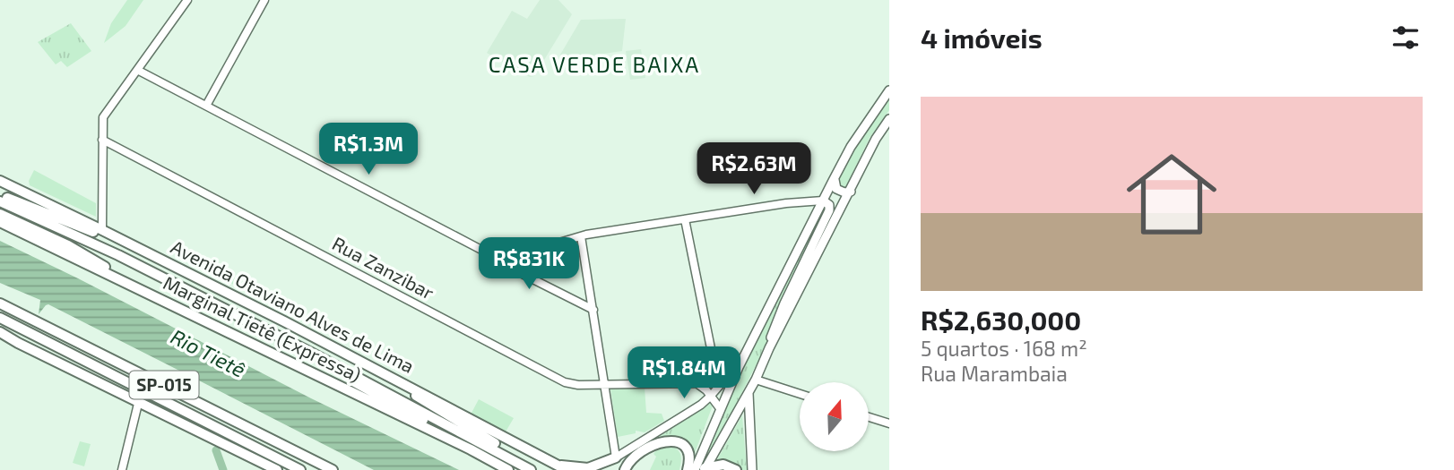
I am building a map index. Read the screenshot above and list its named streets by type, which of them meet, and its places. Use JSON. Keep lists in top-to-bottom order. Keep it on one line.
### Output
{"streets":{"highway":["Avenida Otaviano Alves de Lima","Marginal Tietê (Expressa)","SP-015"],"street":["Rua Zanzibar"]},"districts":["CASA VERDE BAIXA"],"water":["Rio Tietê"],"north":"top","page":{"heading":"4 imóveis","list":[{"name":"R$2,630,000","note":"5 quartos · 168 m² · Rua Marambaia"}],"price":["R$1.3M","R$2.63M","R$831K","R$1.84M"]}}
